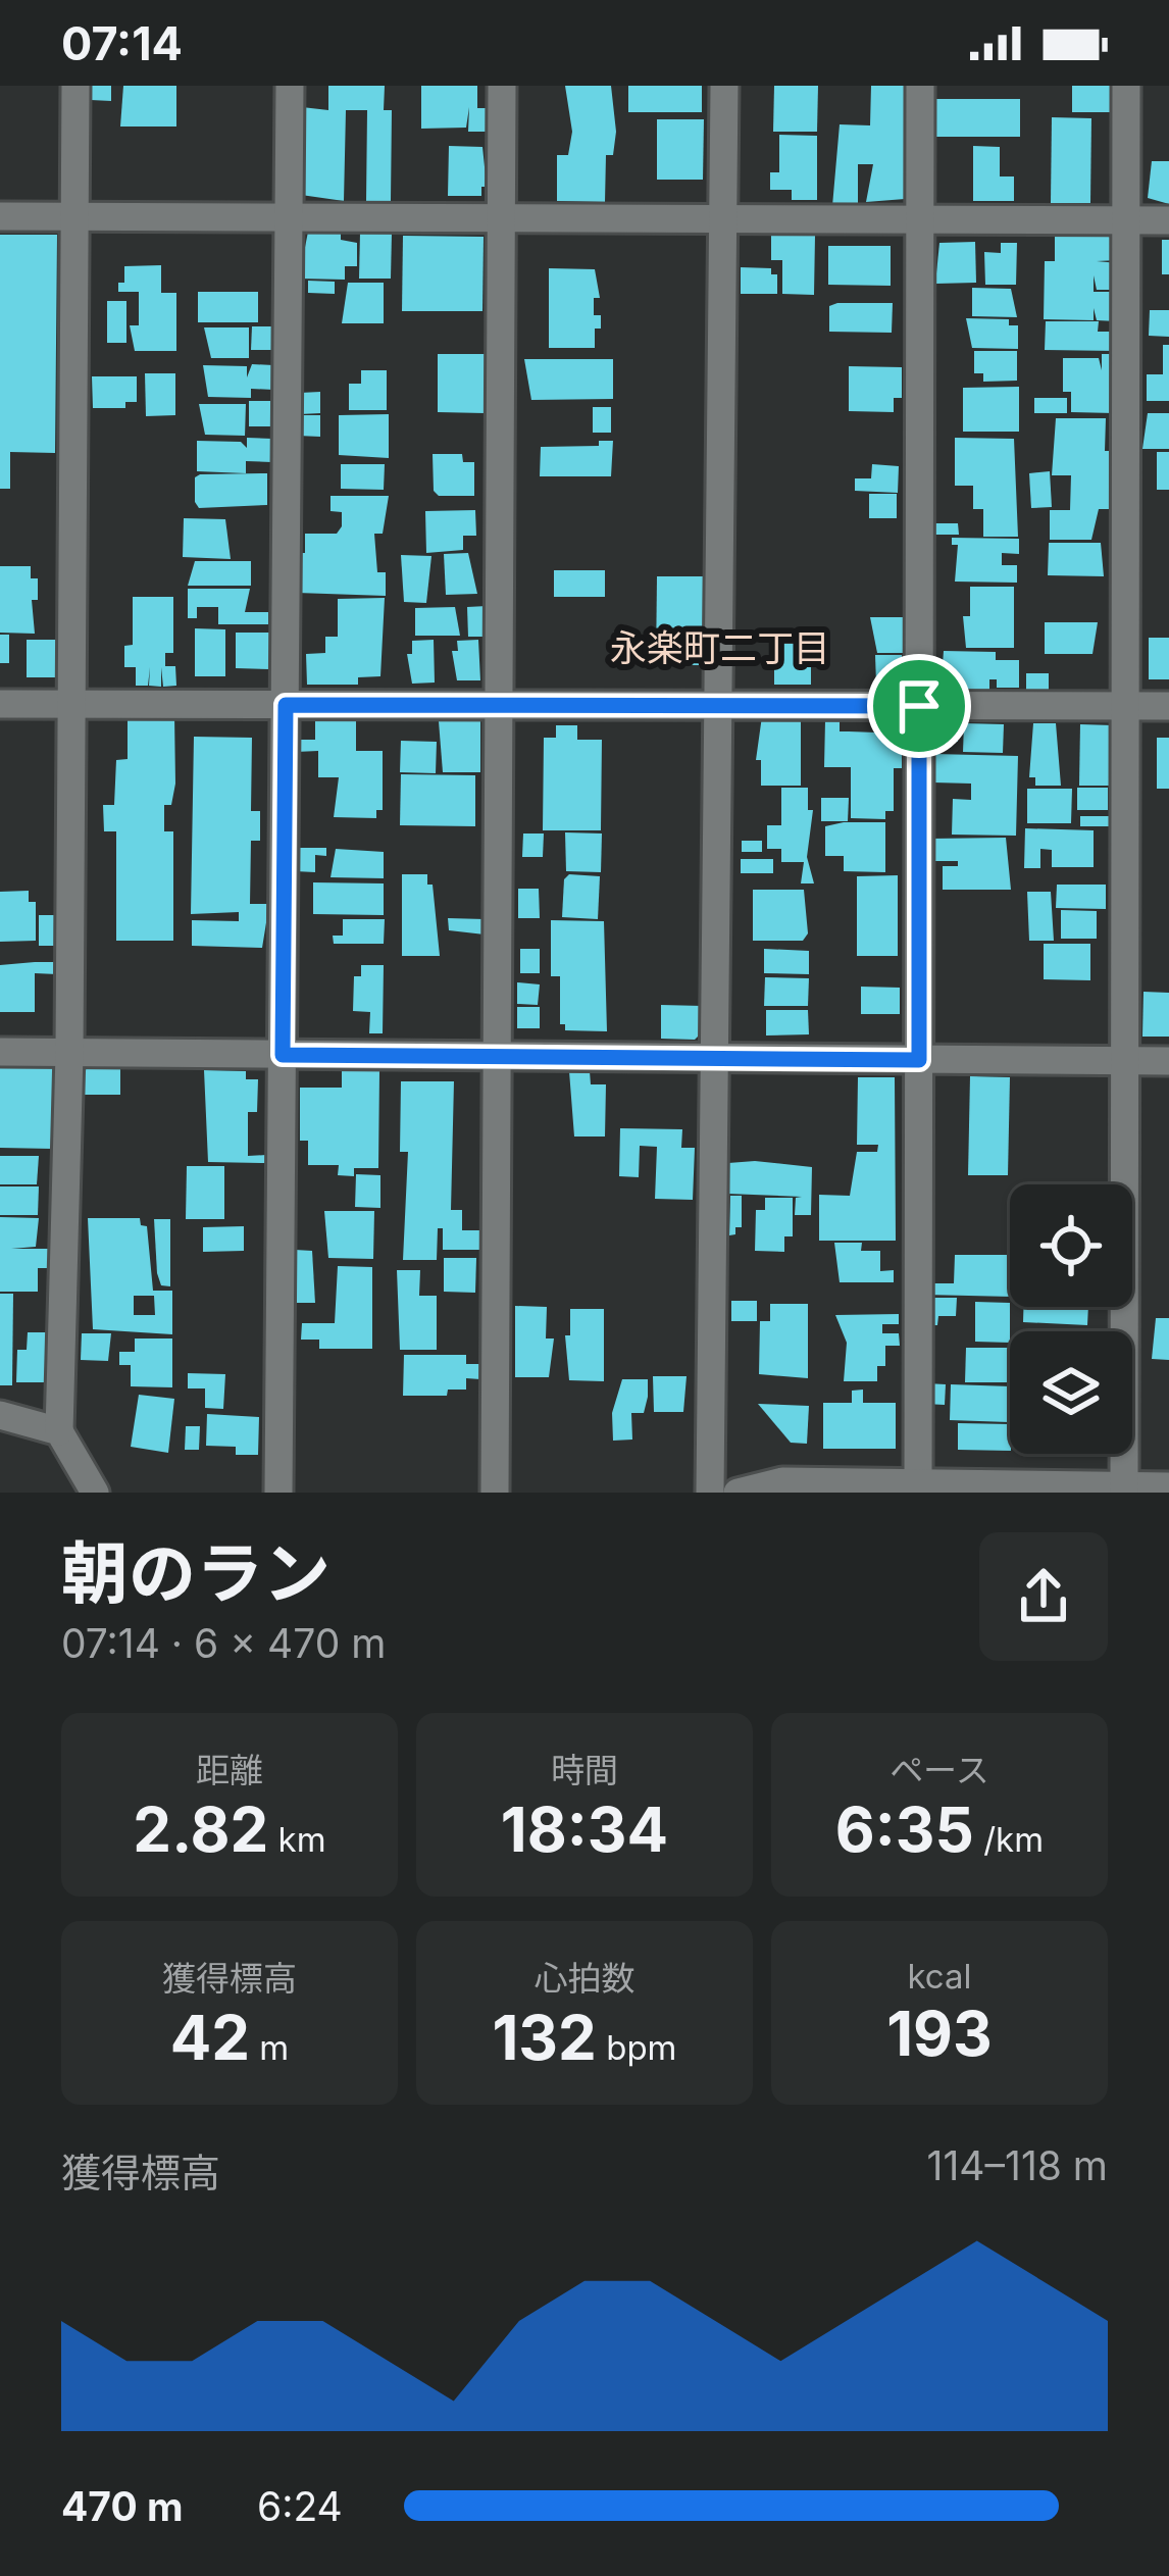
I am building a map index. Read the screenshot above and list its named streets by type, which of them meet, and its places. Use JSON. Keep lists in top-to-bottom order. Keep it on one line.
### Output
{"districts":["永楽町二丁目"],"page":{"status":"07:14","heading":["朝のラン","07:14 · 6 × 470 m"],"stats":[["距離","2.82 km"],["時間","18:34"],["ペース","6:35 /km"],["獲得標高","42 m"],["心拍数","132 bpm"],["kcal","193"]],"chart":["獲得標高","114–118 m"],"list":[{"name":"470 m","note":"6:24"}]}}
